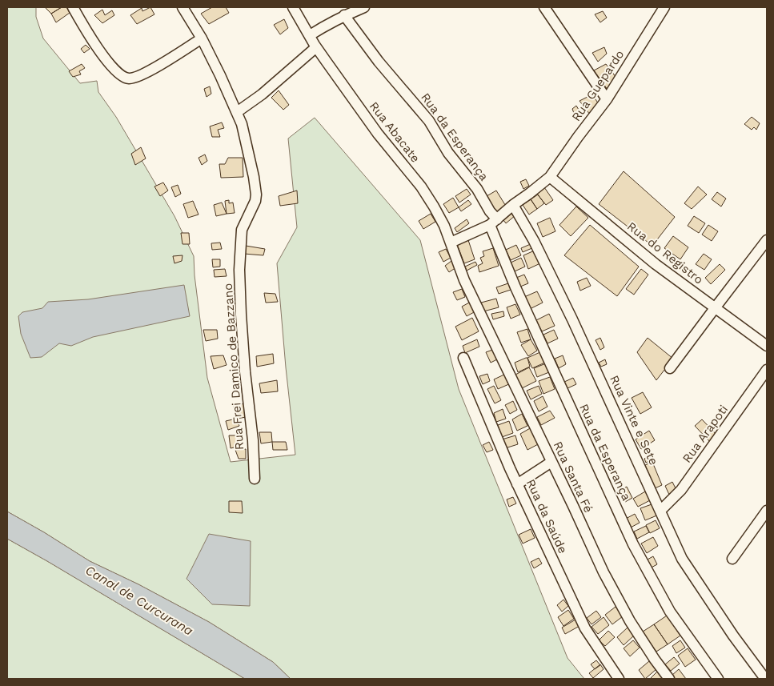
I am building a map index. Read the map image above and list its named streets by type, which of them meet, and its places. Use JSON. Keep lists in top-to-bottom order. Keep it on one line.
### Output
{"streets":{"street":["Rua Guepardo","Rua Abacate","Rua da Esperança","Rua do Registro","Rua Frei Damico de Bazzano","Rua Vinte e Sete","Rua Arapoti","Rua Santa Fé","Rua da Saúde"]},"crossings":[["Rua Guepardo","Rua do Registro"],["Rua Abacate","Rua Santa Fé"],["Rua Vinte e Sete","Rua Arapoti"]],"water":["Canal de Curcurana"]}
